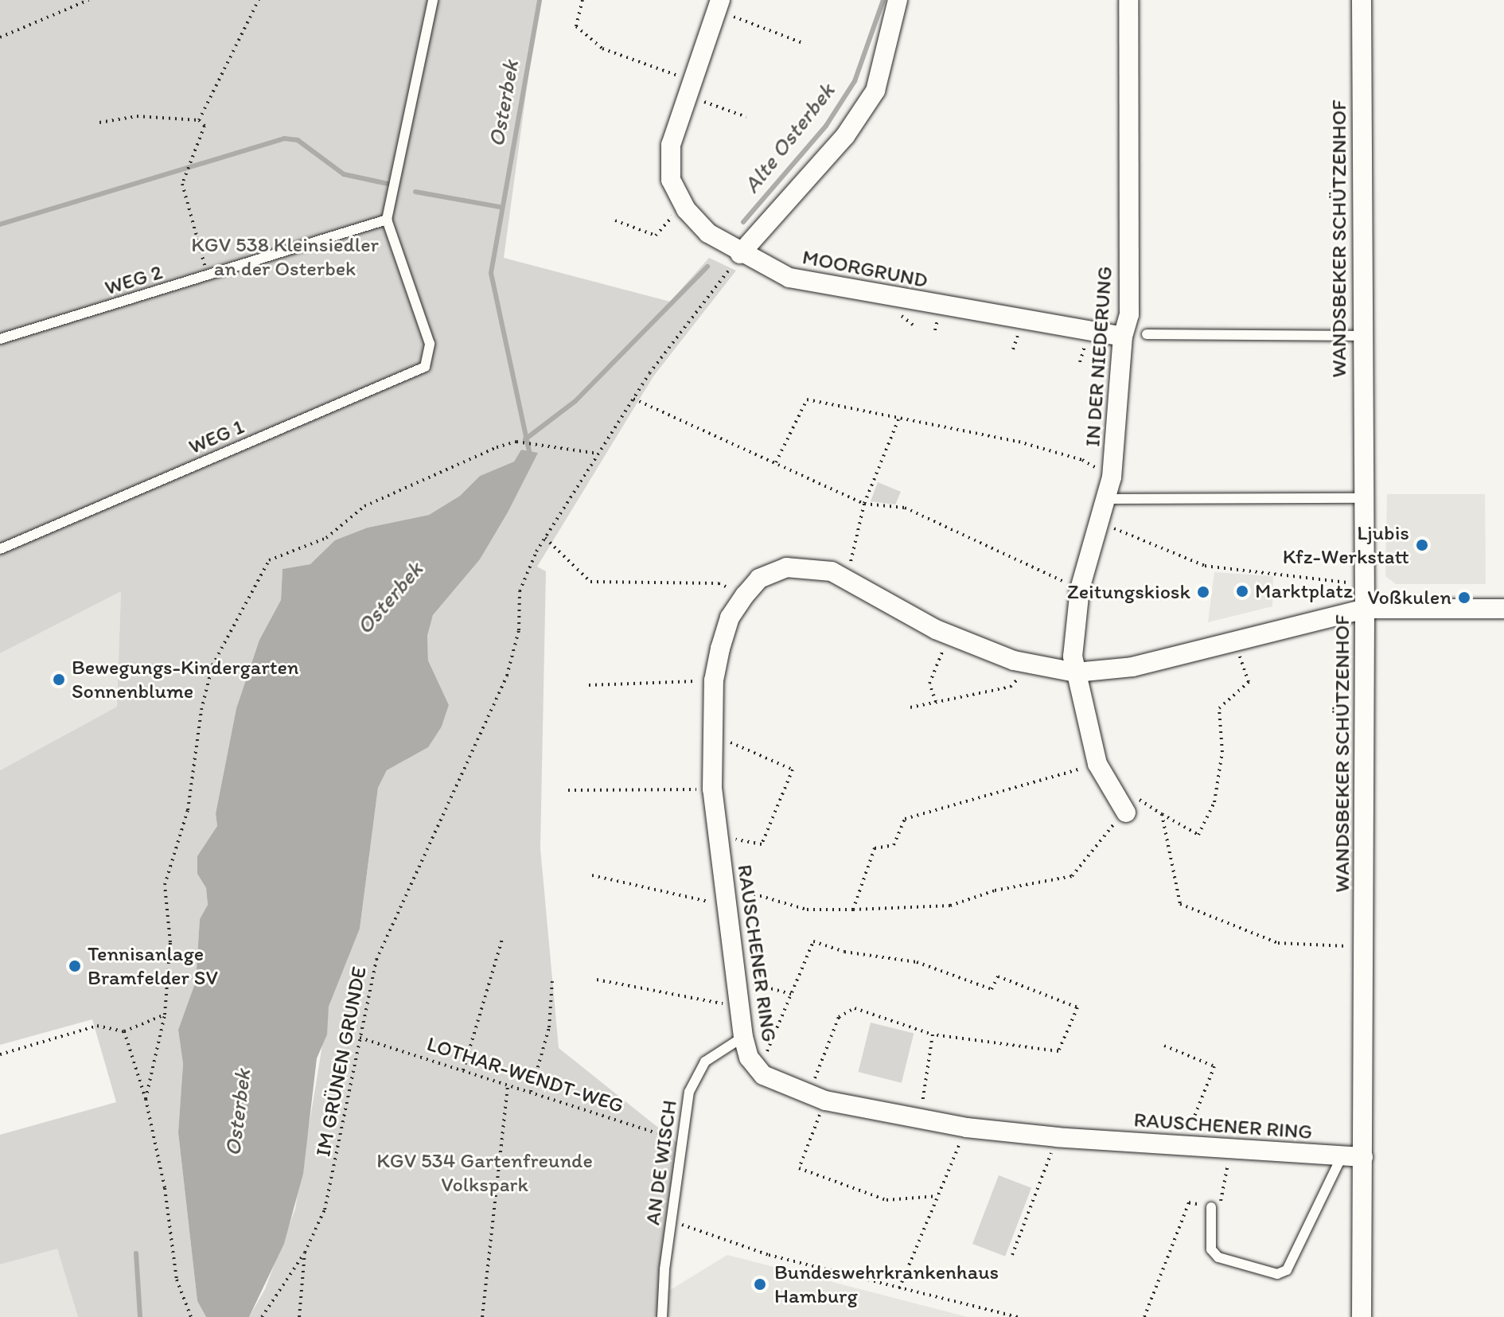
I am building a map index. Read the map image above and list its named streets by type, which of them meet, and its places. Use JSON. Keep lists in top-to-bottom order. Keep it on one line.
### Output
{"streets":{"street":["WANDSBEKER SCHÜTZENHOF","MOORGRUND","IN DER NIEDERUNG","RAUSCHENER RING"],"lane":["WEG 2","WEG 1","AN DE WISCH"],"path":["IM GRÜNEN GRUNDE","LOTHAR-WENDT-WEG"]},"crossings":[["WANDSBEKER SCHÜTZENHOF","RAUSCHENER RING"],["MOORGRUND","IN DER NIEDERUNG"],["MOORGRUND","IM GRÜNEN GRUNDE"],["WEG 2","WEG 1"],["IN DER NIEDERUNG","RAUSCHENER RING"],["RAUSCHENER RING","AN DE WISCH"],["IM GRÜNEN GRUNDE","LOTHAR-WENDT-WEG"],["LOTHAR-WENDT-WEG","AN DE WISCH"]],"water":["Osterbek","Alte Osterbek"],"parks":["KGV 538 Kleinsiedler an der Osterbek","KGV 534 Gartenfreunde Volkspark"],"places":["Ljubis Kfz-Werkstatt","Marktplatz","Zeitungskiosk","Voßkulen","Bewegungs-Kindergarten Sonnenblume","Tennisanlage Bramfelder SV","Bundeswehrkrankenhaus Hamburg"]}
